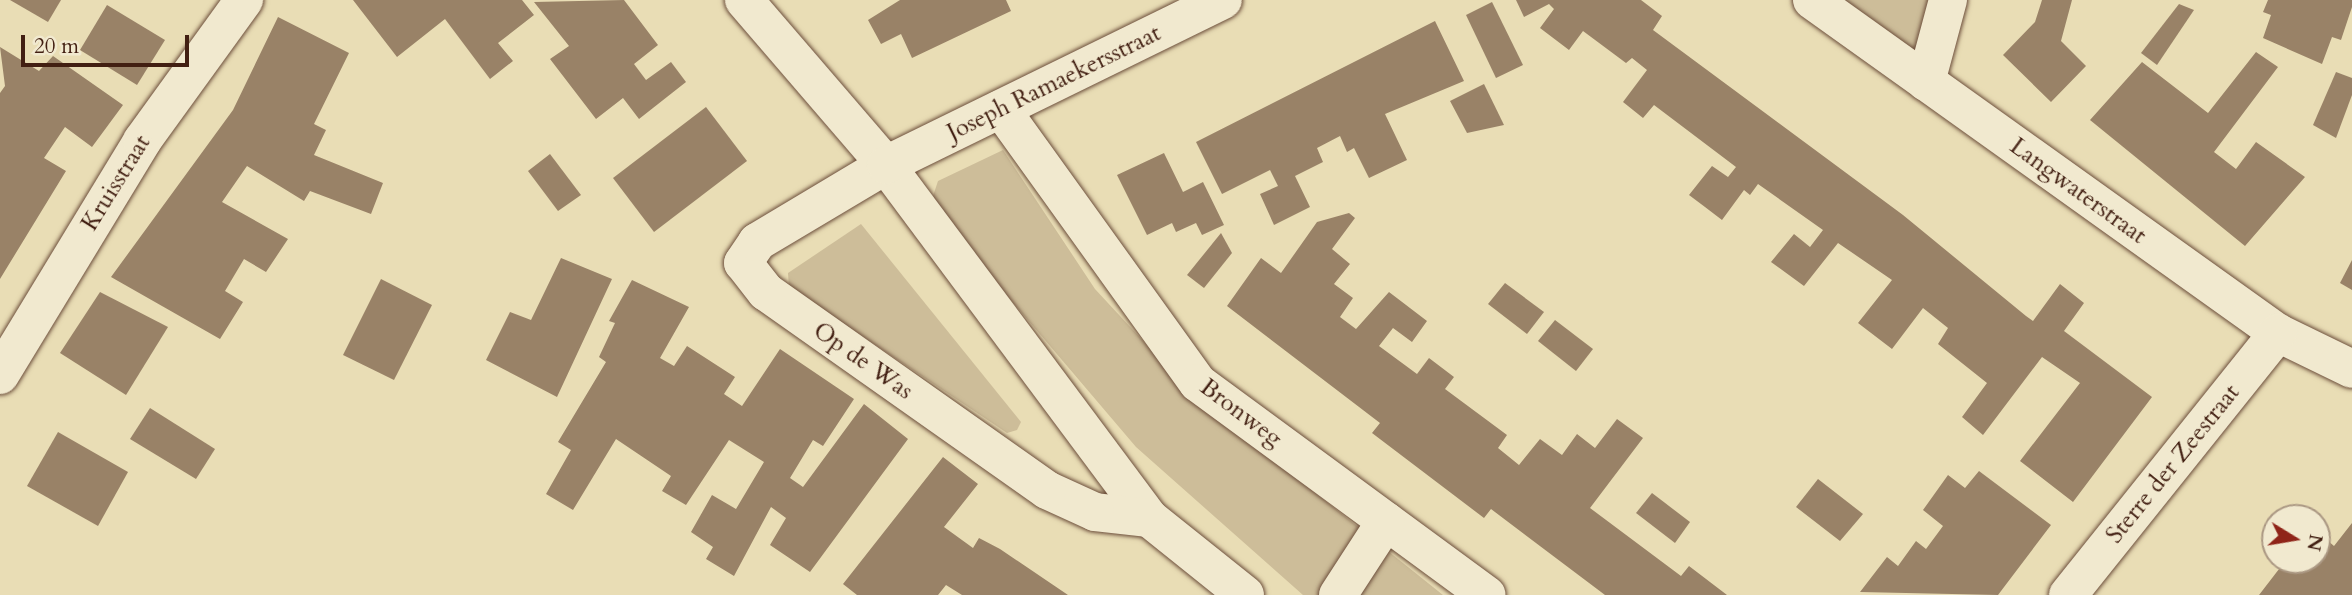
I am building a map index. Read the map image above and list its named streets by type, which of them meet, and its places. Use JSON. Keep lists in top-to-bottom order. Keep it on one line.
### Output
{"streets":{"street":["Joseph Ramaekersstraat","Kruisstraat","Langwaterstraat","Op de Was","Bronweg","Sterre der Zeestraat"]},"crossings":[["Joseph Ramaekersstraat","Op de Was"],["Joseph Ramaekersstraat","Bronweg"],["Langwaterstraat","Sterre der Zeestraat"]],"scale_bar":"20 m","north":"right"}
